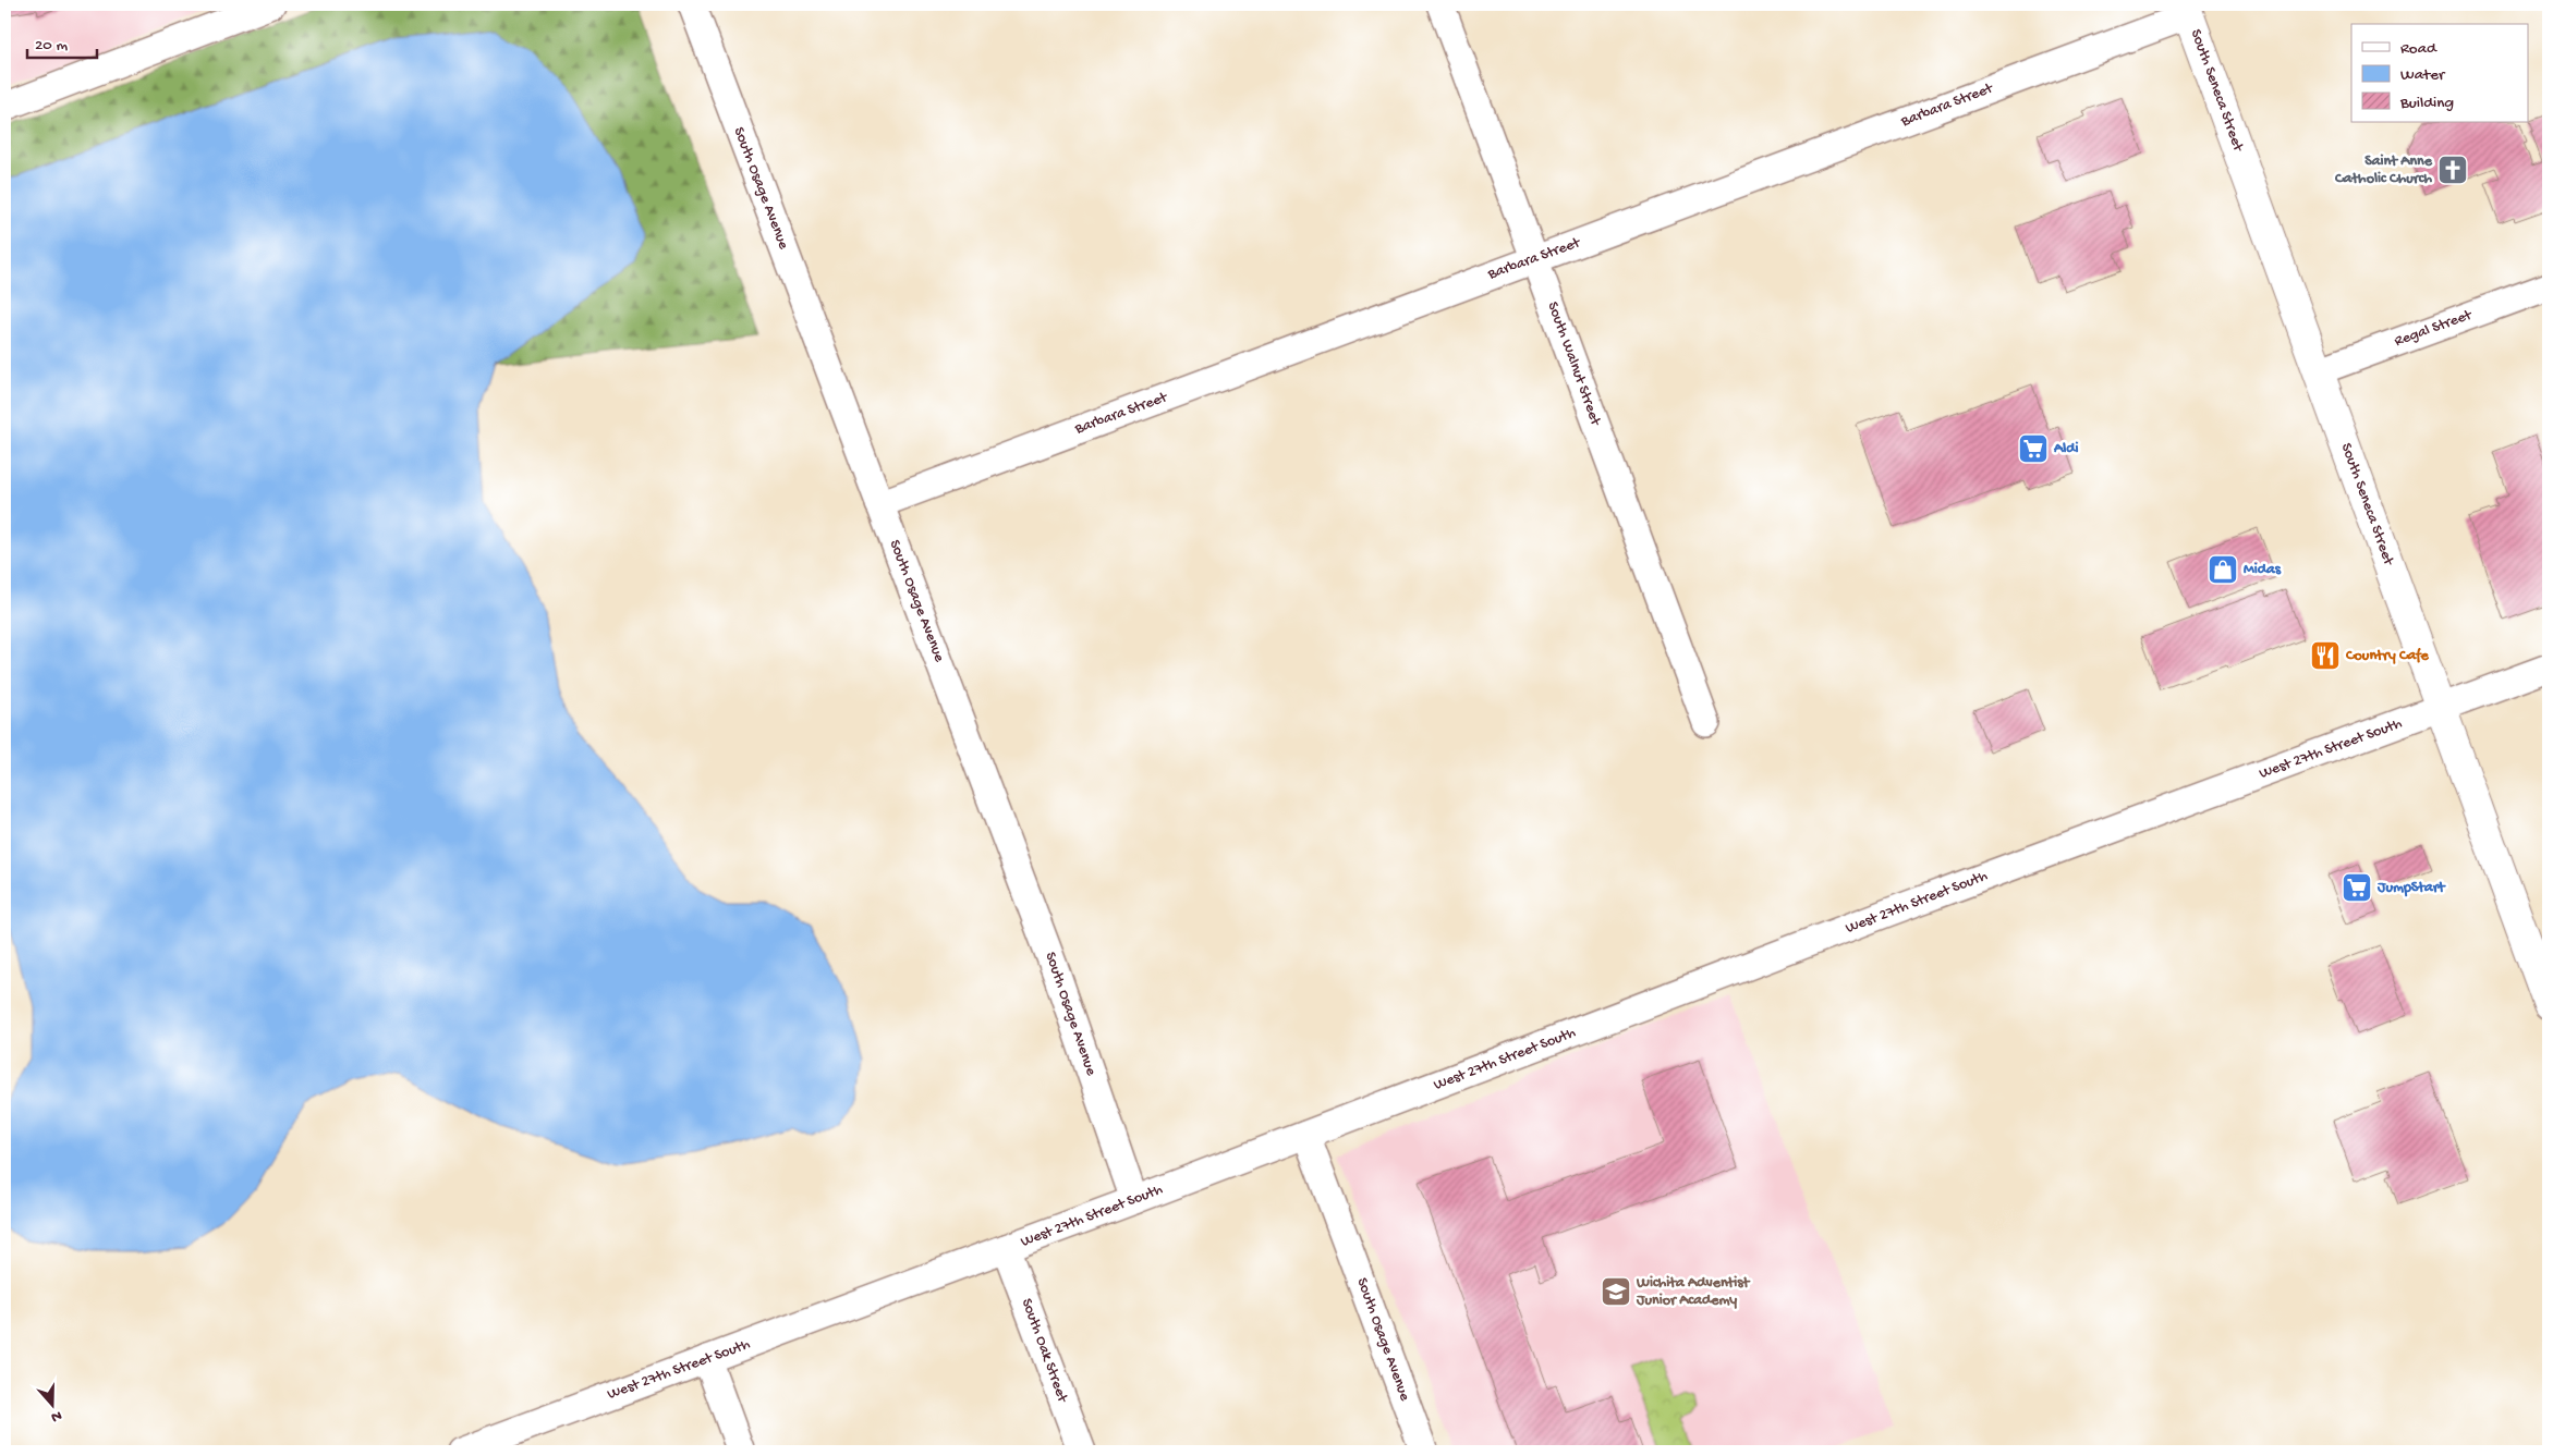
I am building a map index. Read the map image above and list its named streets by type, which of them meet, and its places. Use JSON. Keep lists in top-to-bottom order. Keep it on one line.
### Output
{"streets":{"street":["South Seneca Street","Barbara Street","South Osage Avenue","Regal Street","South Walnut Street","West 27th Street South","South Oak Street"]},"crossings":[["South Seneca Street","Barbara Street"],["South Seneca Street","Regal Street"],["South Seneca Street","West 27th Street South"],["Barbara Street","South Osage Avenue"],["Barbara Street","South Walnut Street"],["South Osage Avenue","West 27th Street South"],["West 27th Street South","South Oak Street"]],"places":{"church":["Saint Anne Catholic Church"],"supermarket":["Aldi","JumpStart"],"shop":["Midas"],"restaurant":["Country Cafe"],"school or university":["Wichita Adventist Junior Academy"]},"legend":["Road","Water","Building"],"scale_bar":"20 m","north":"bottom"}
